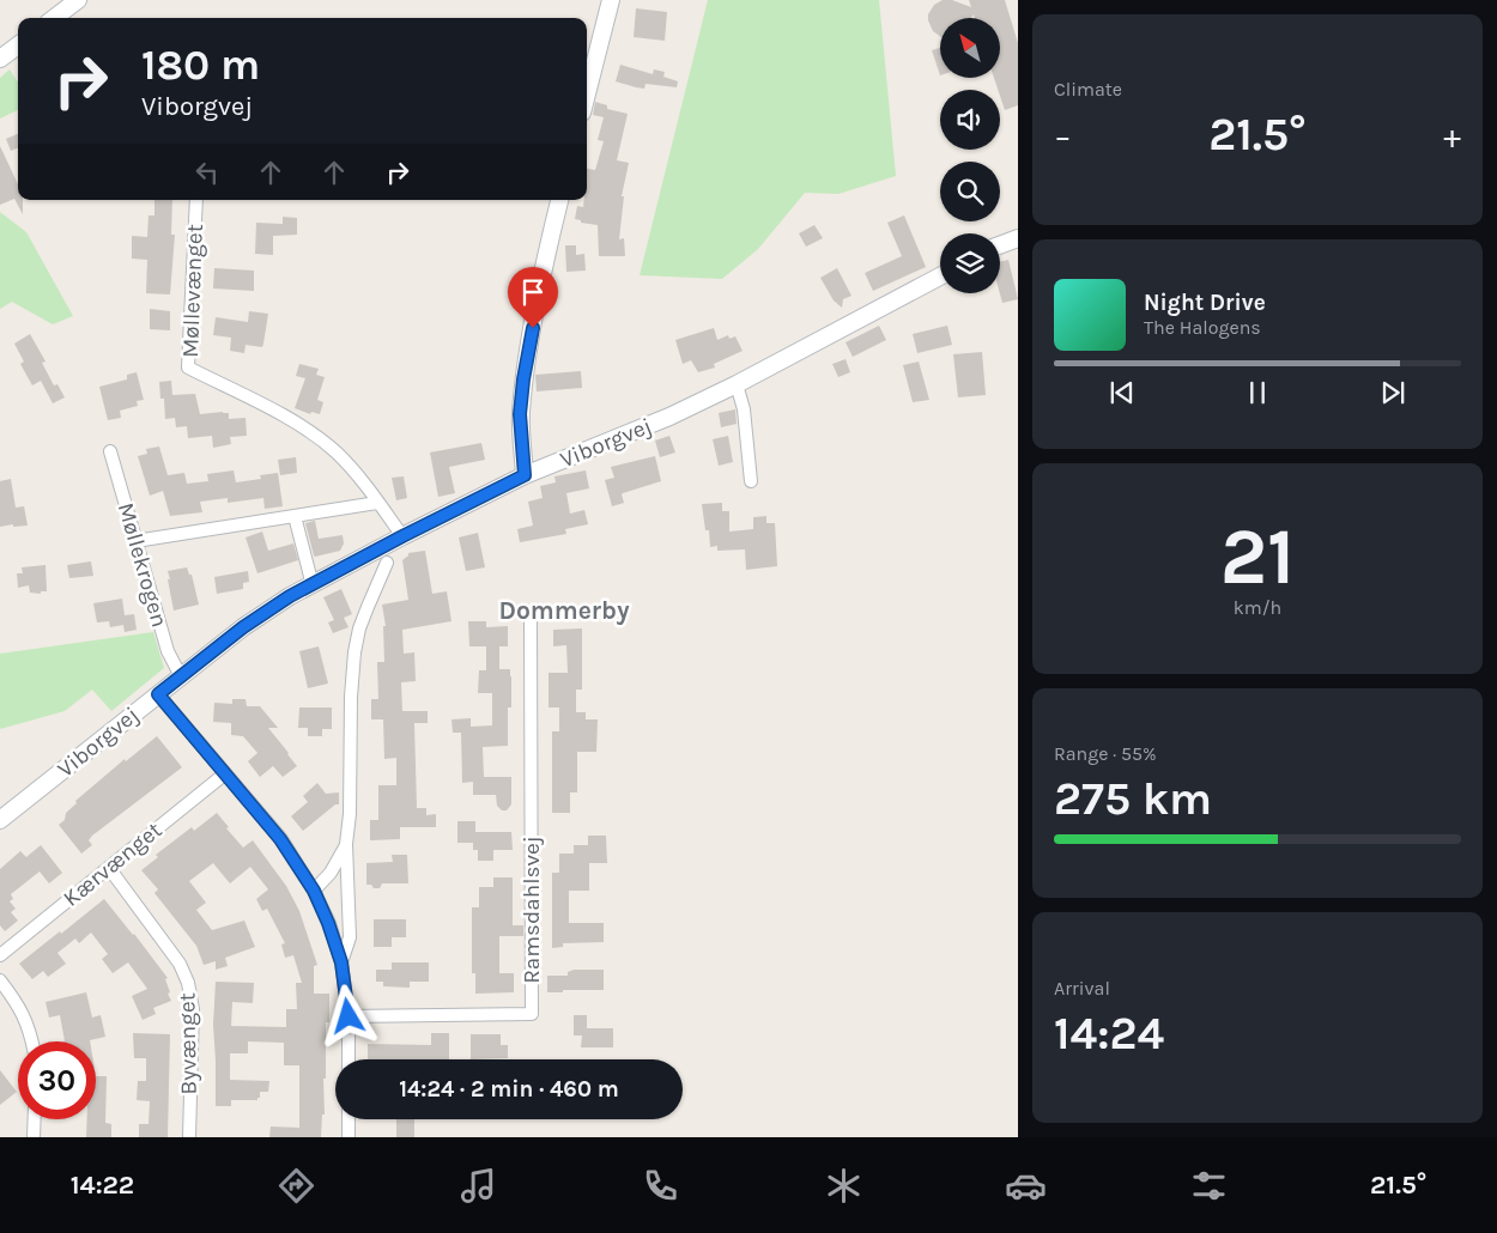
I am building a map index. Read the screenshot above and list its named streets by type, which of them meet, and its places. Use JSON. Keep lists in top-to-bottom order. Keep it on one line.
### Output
{"streets":{"street":["Møllevænget","Viborgvej","Møllekrogen","Kærvænget","Ramsdahlsvej","Byvænget"]},"crossings":[["Møllevænget","Viborgvej"],["Viborgvej","Møllekrogen"],["Kærvænget","Byvænget"]],"districts":["Dommerby"],"north":"top left","page":{"tile":["Climate",["21","km/h"],["Range · 55%","275 km"],["Arrival","14:24"]],"turn":["180 m","Viborgvej"],"heat":["−","21.5°","+"],"song":["Night Drive","The Halogens"],"limit":"30","trip":"14:24 · 2 min · 460 m","tabs":["14:22","21.5°"]}}
